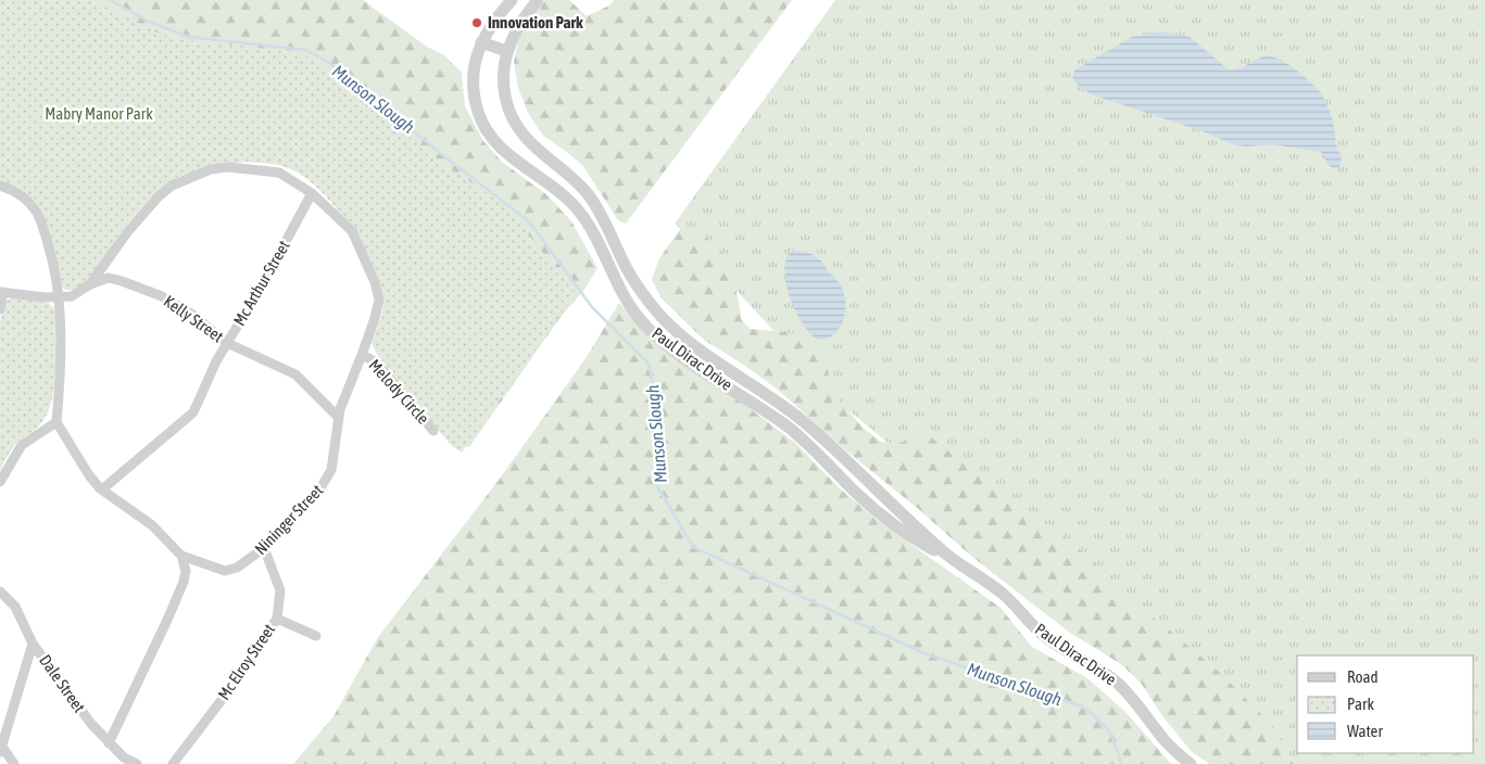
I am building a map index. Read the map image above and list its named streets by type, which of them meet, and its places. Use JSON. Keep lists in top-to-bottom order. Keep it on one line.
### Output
{"streets":{"street":["Mc Arthur Street","Kelly Street","Paul Dirac Drive","Melody Circle","Nininger Street","Mc Elroy Street","Dale Street"]},"crossings":[["Mc Arthur Street","Kelly Street"],["Mc Arthur Street","Nininger Street"],["Kelly Street","Nininger Street"],["Melody Circle","Nininger Street"],["Nininger Street","Mc Elroy Street"]],"water":["Munson Slough"],"parks":["Mabry Manor Park"],"places":["Innovation Park"],"legend":["Road","Park","Water"]}
